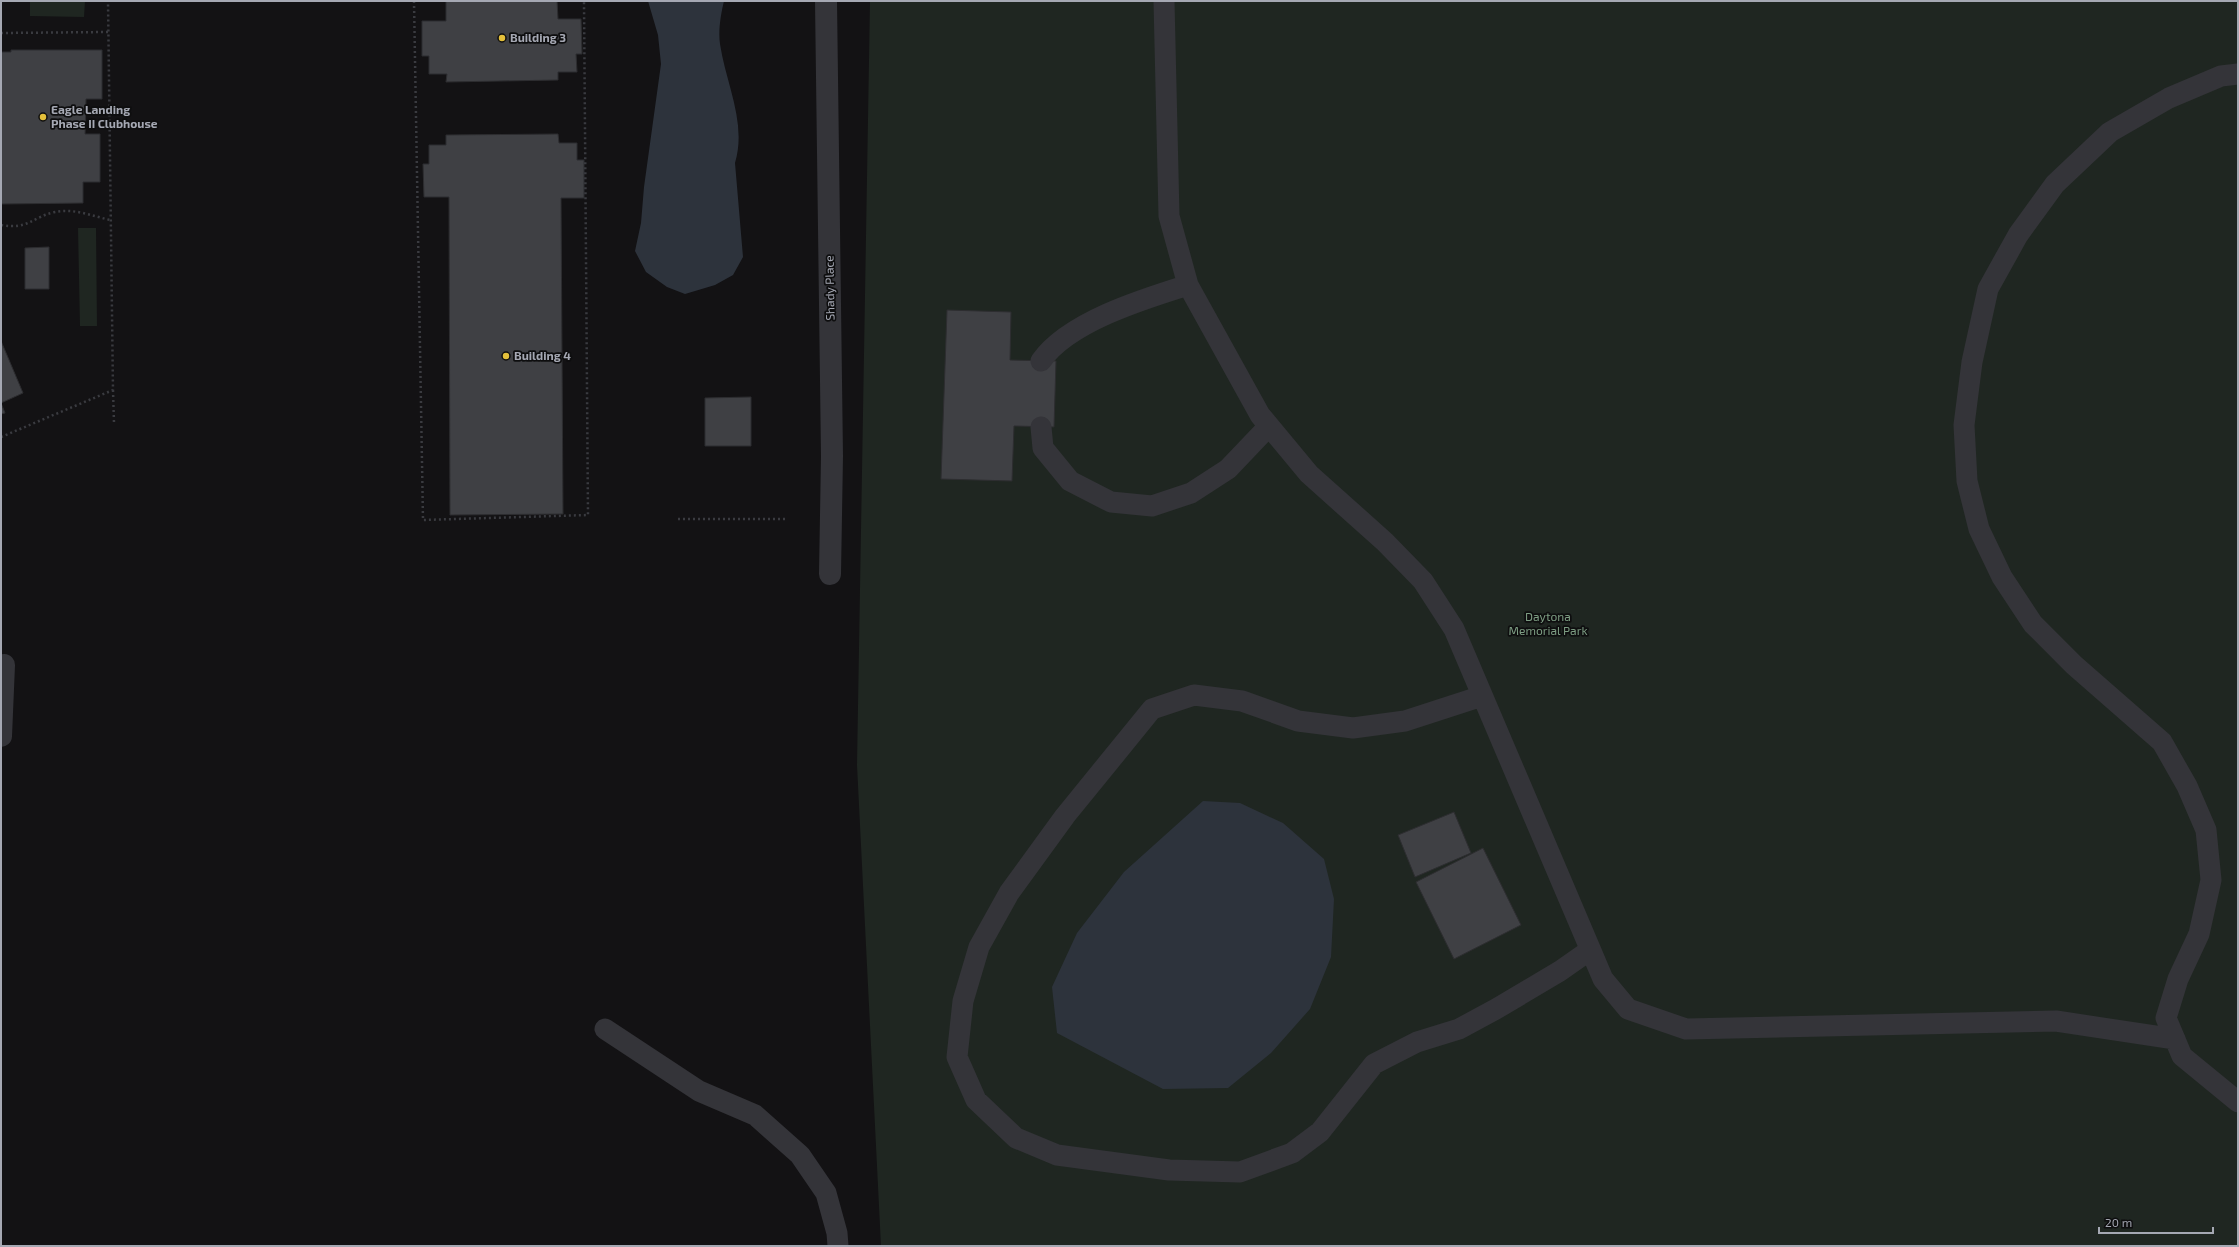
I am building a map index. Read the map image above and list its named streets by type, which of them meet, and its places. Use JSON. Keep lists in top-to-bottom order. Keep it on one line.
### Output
{"streets":{"street":["Shady Place"]},"parks":["Daytona Memorial Park"],"places":["Building 3","Eagle Landing Phase II Clubhouse","Building 4"],"scale_bar":"20 m"}
